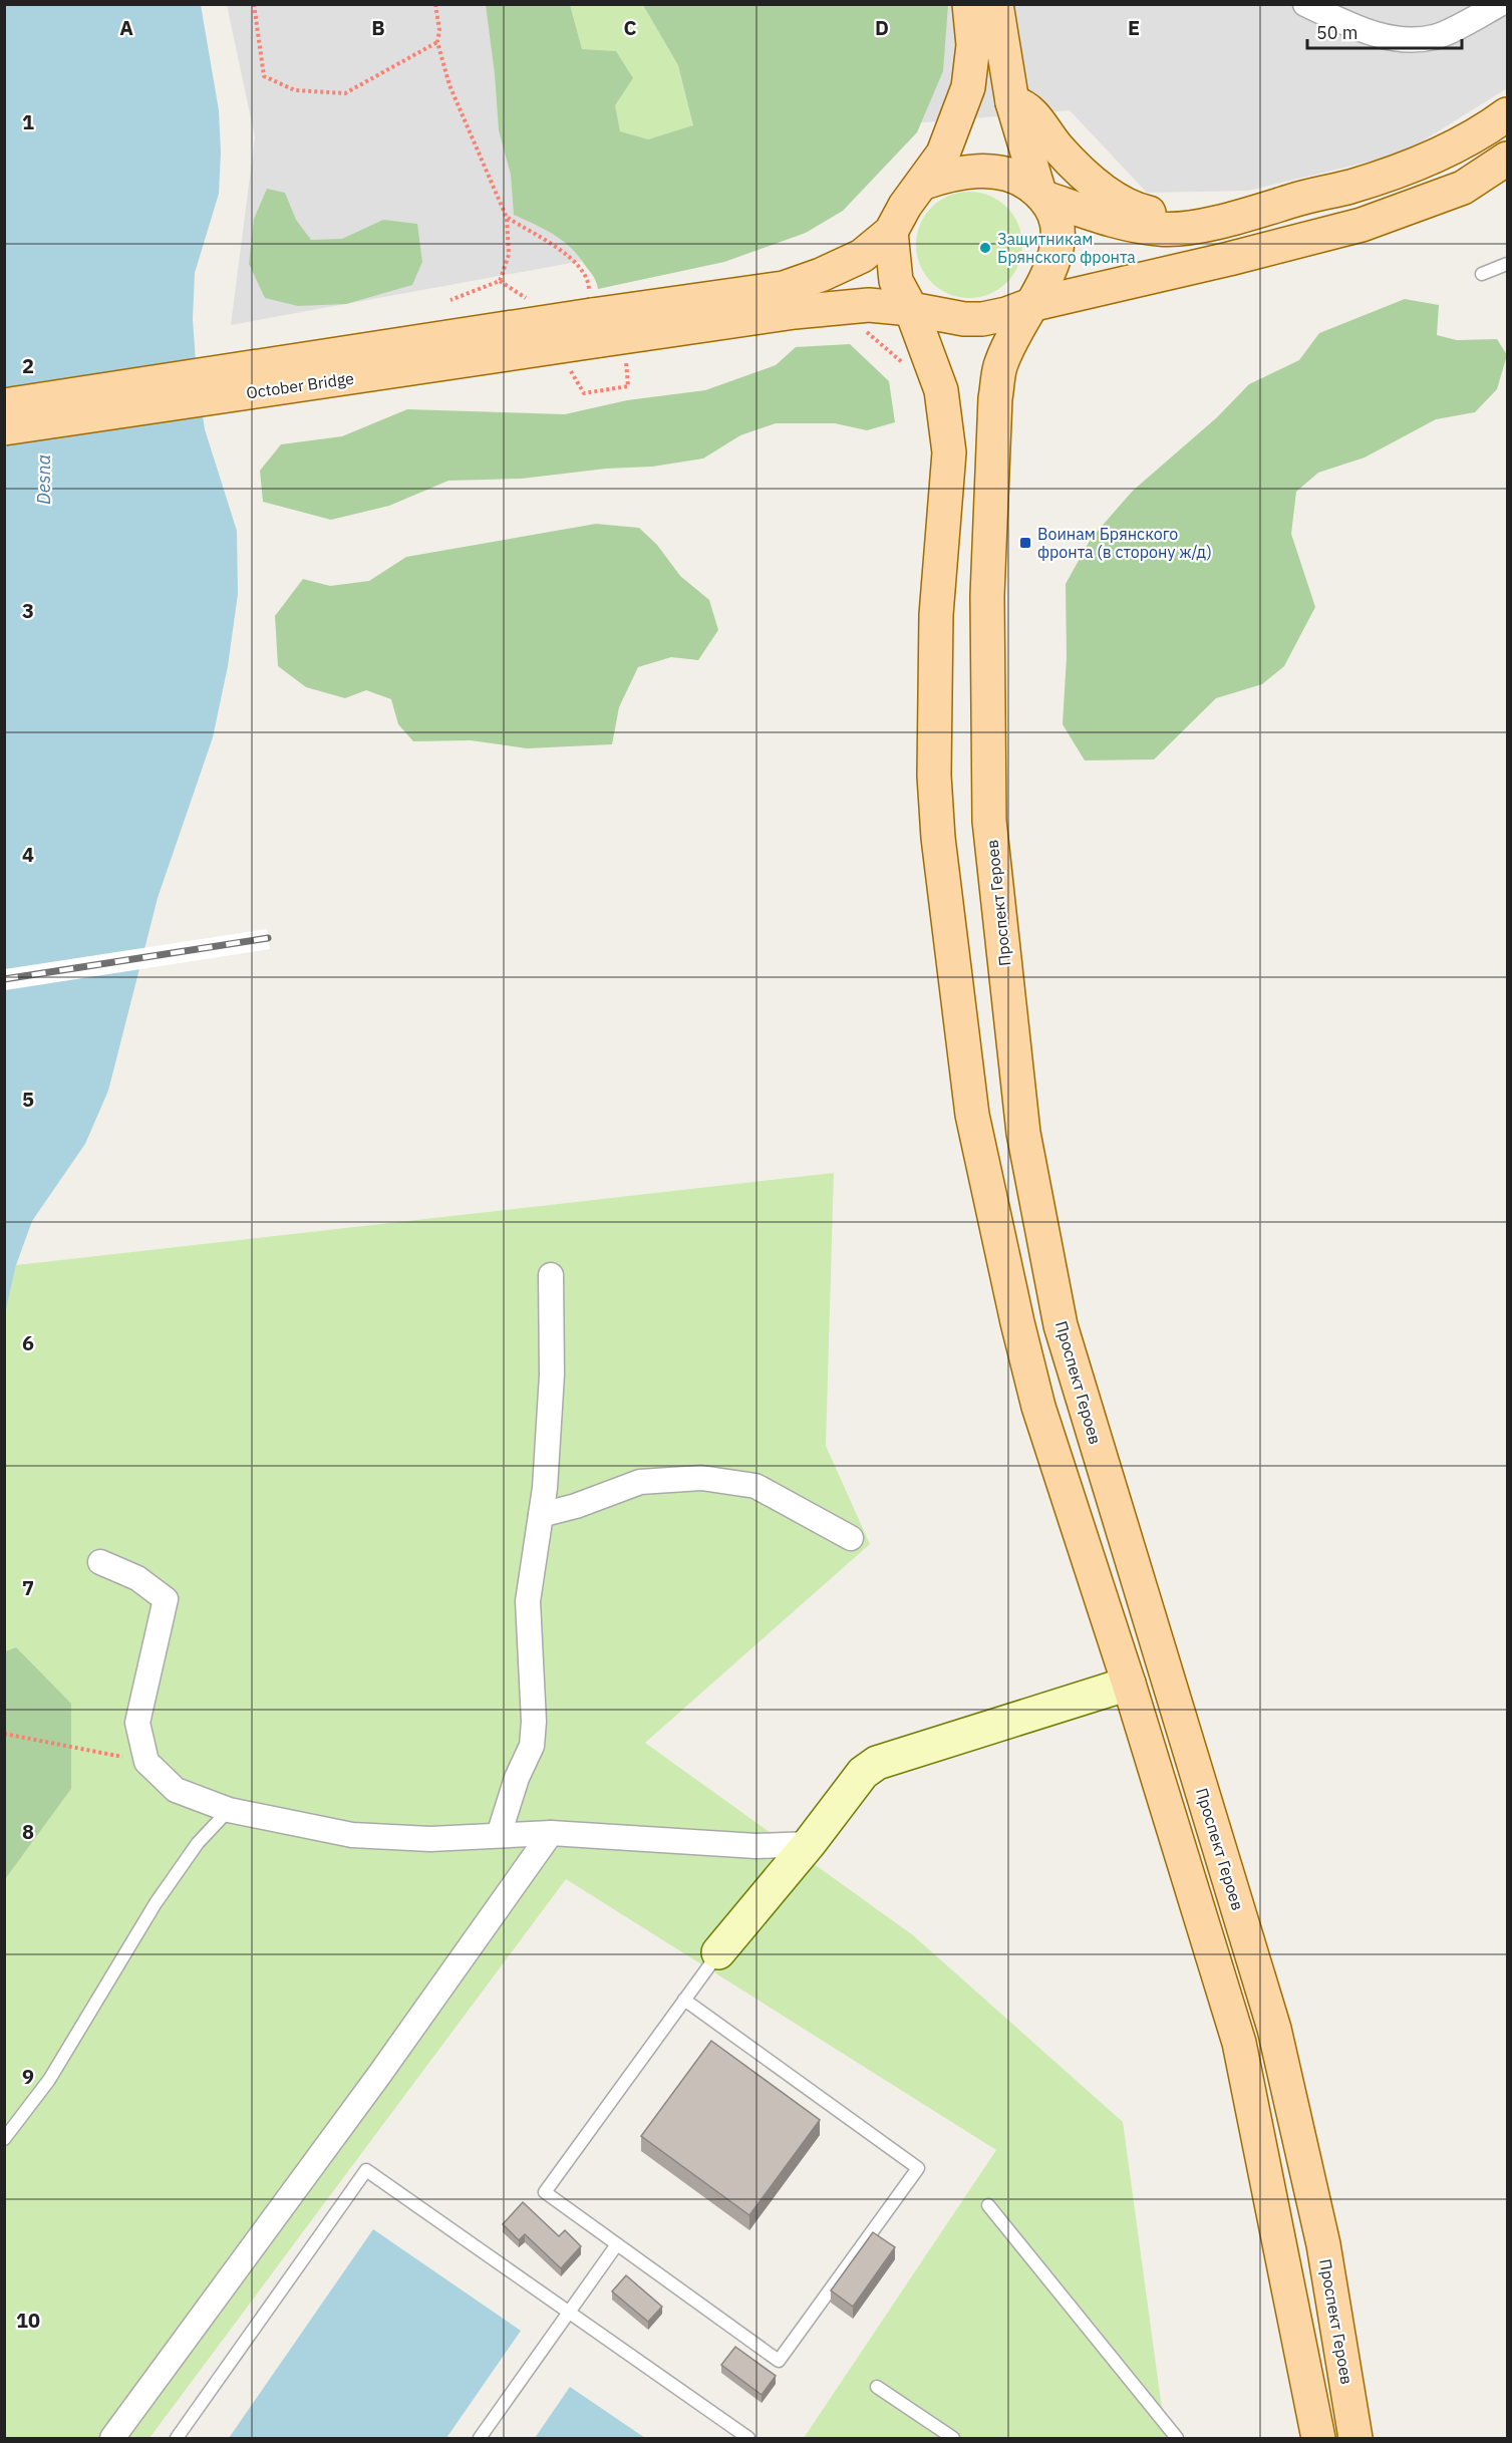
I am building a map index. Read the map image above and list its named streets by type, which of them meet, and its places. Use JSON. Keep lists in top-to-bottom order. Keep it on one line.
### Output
{"streets":{"main road":["October Bridge","Проспект Героев"]},"water":["Desna"],"places":{"other":["Защитникам Брянского фронта"],"transit":["Воинам Брянского фронта (в сторону ж/д)"]},"scale_bar":"50 m","grid":{"columns":["A","B","C","D","E"],"rows":["1","2","3","4","5","6","7","8","9","10"]}}
